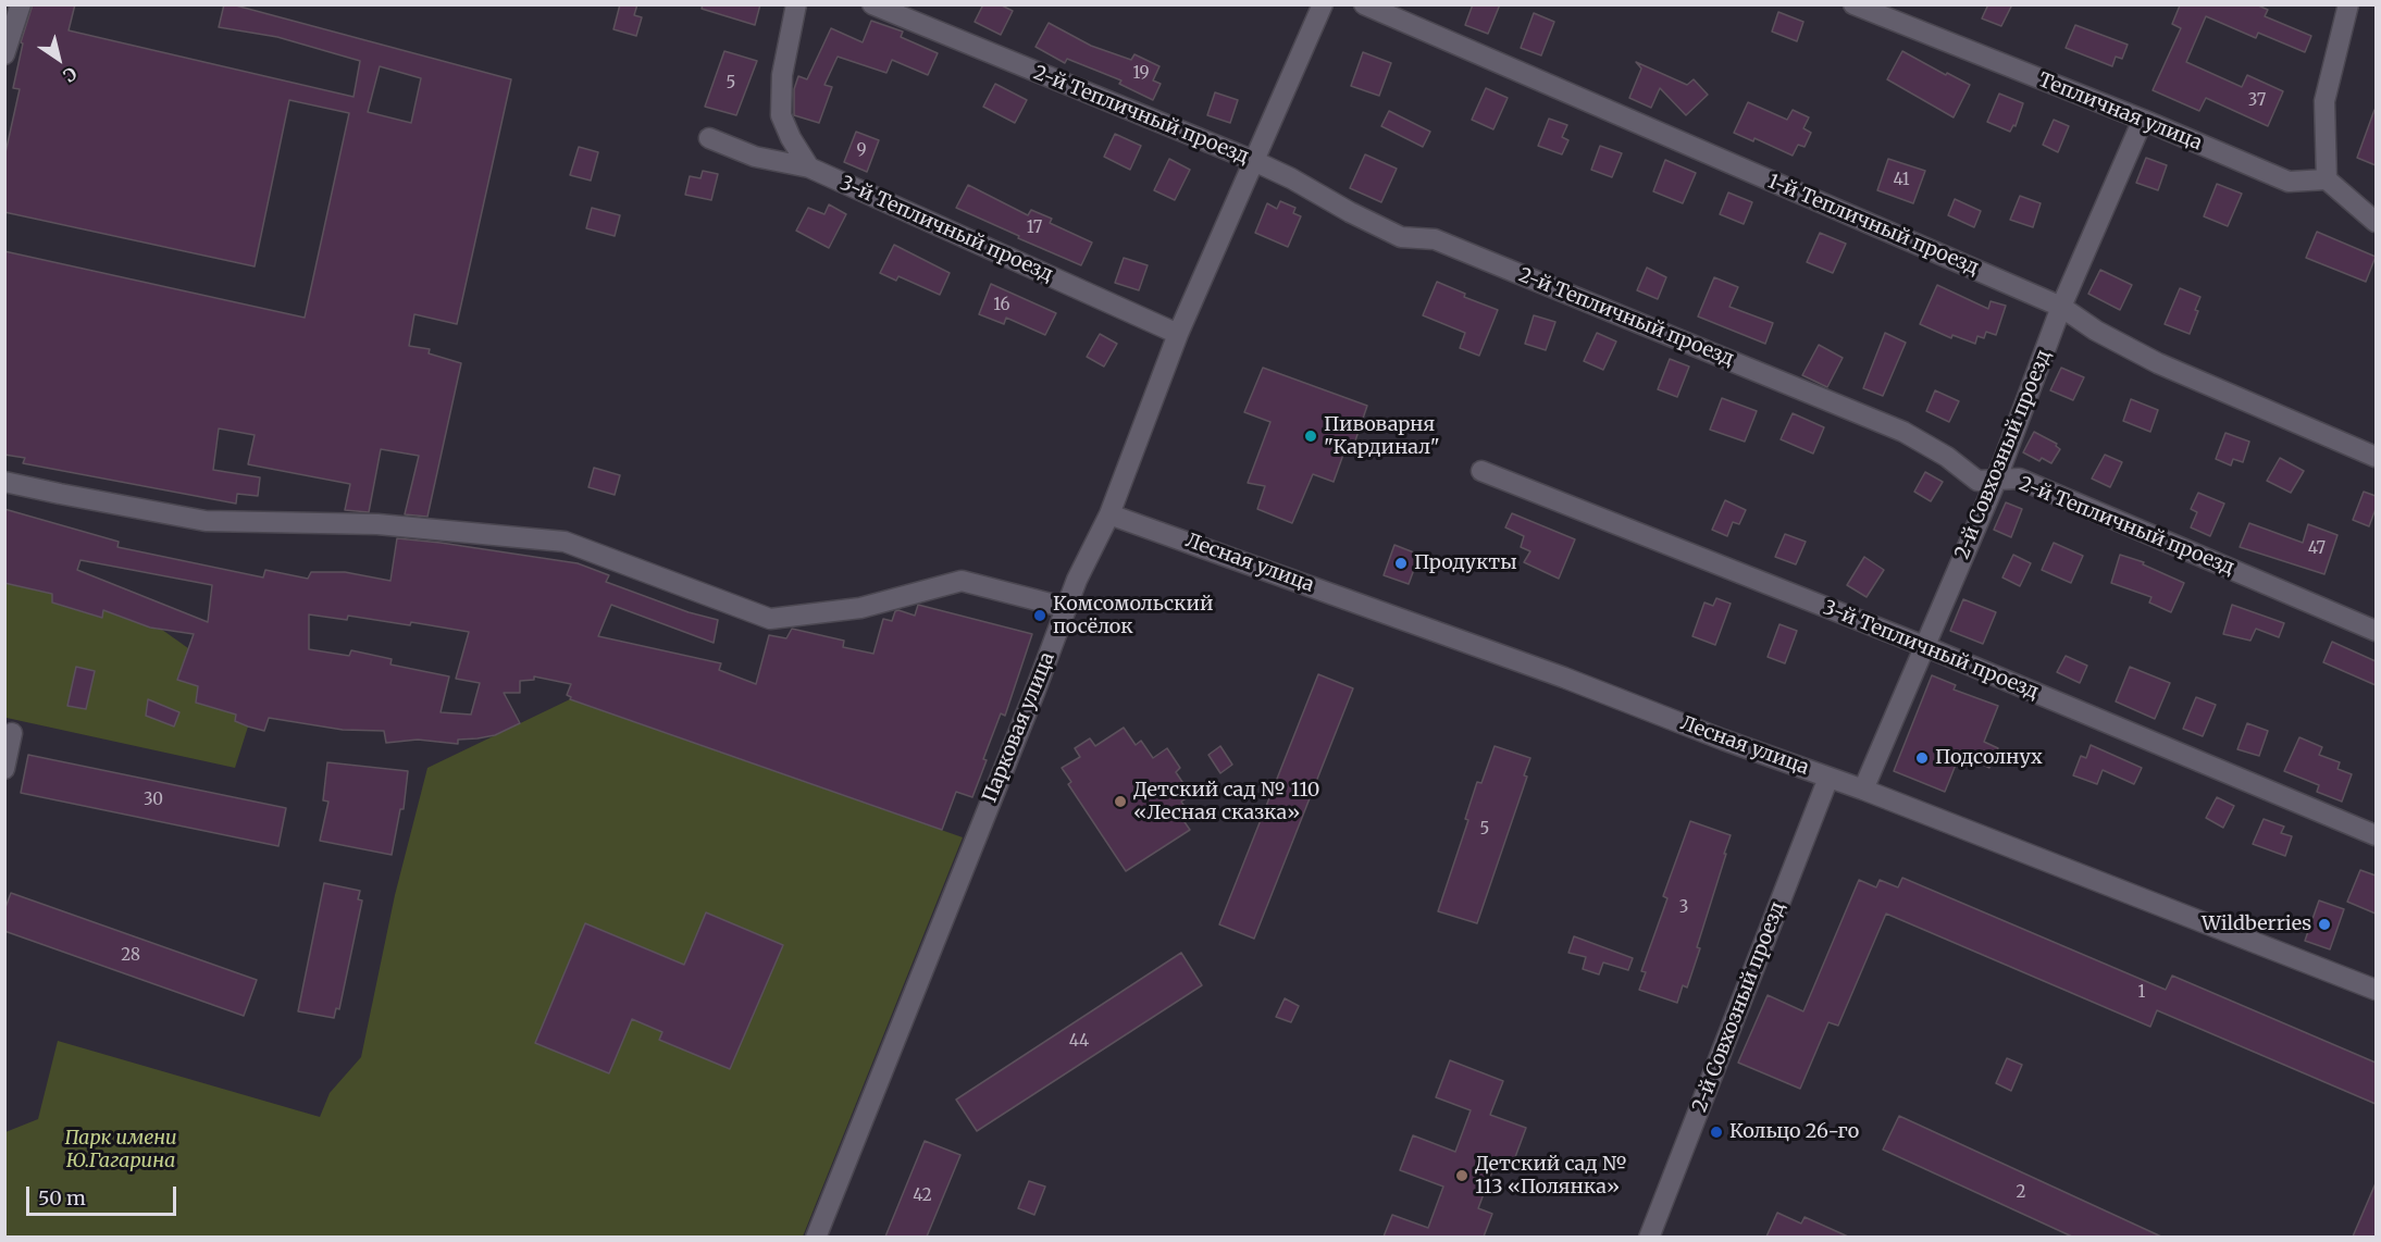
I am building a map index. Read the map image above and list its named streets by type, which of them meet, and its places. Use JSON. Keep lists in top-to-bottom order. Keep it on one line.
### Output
{"streets":{"street":["Тепличная улица","2-й Тепличный проезд","1-й Тепличный проезд","3-й Тепличный проезд","2-й Совхозный проезд","Лесная улица","Парковая улица"]},"crossings":[["Тепличная улица","2-й Совхозный проезд"],["2-й Тепличный проезд","2-й Совхозный проезд"],["2-й Тепличный проезд","Парковая улица"],["1-й Тепличный проезд","2-й Совхозный проезд"],["3-й Тепличный проезд","2-й Совхозный проезд"],["3-й Тепличный проезд","Парковая улица"],["2-й Совхозный проезд","Лесная улица"],["Лесная улица","Парковая улица"]],"parks":["Парк имени Ю.Гагарина"],"places":["Пивоварня \"Кардинал\"","Продукты","Комсомольский посёлок","Подсолнух","Детский сад № 110 «Лесная сказка»","Wildberries","Кольцо 26-го","Детский сад № 113 «Полянка»"],"house_numbers":["19","5","37","9","41","17","16","47","30","5","3","28","1","44","2","42"],"scale_bar":"50 m","north":"bottom right"}
